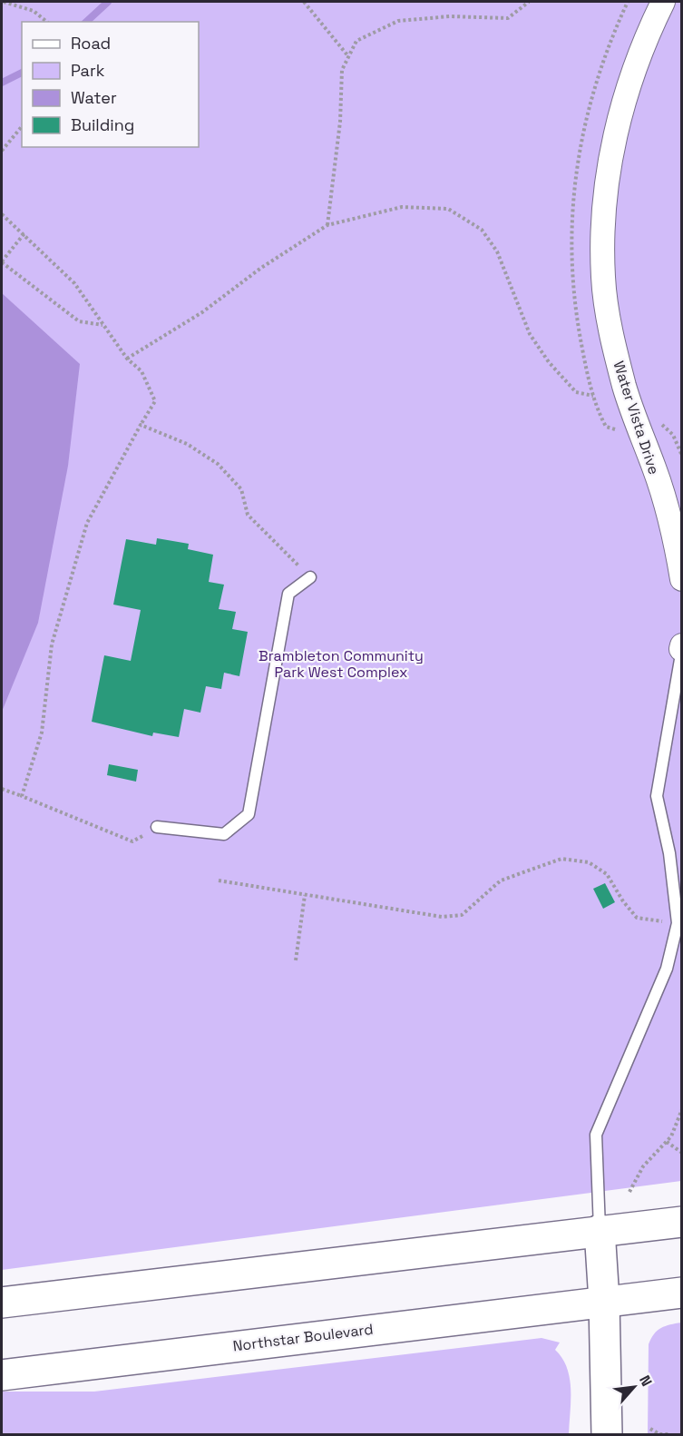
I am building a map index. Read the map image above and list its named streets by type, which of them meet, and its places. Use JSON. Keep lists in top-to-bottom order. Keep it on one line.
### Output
{"streets":{"main road":["Northstar Boulevard"],"street":["Water Vista Drive"]},"parks":["Brambleton Community Park West Complex"],"legend":["Road","Park","Water","Building"],"north":"top right"}
